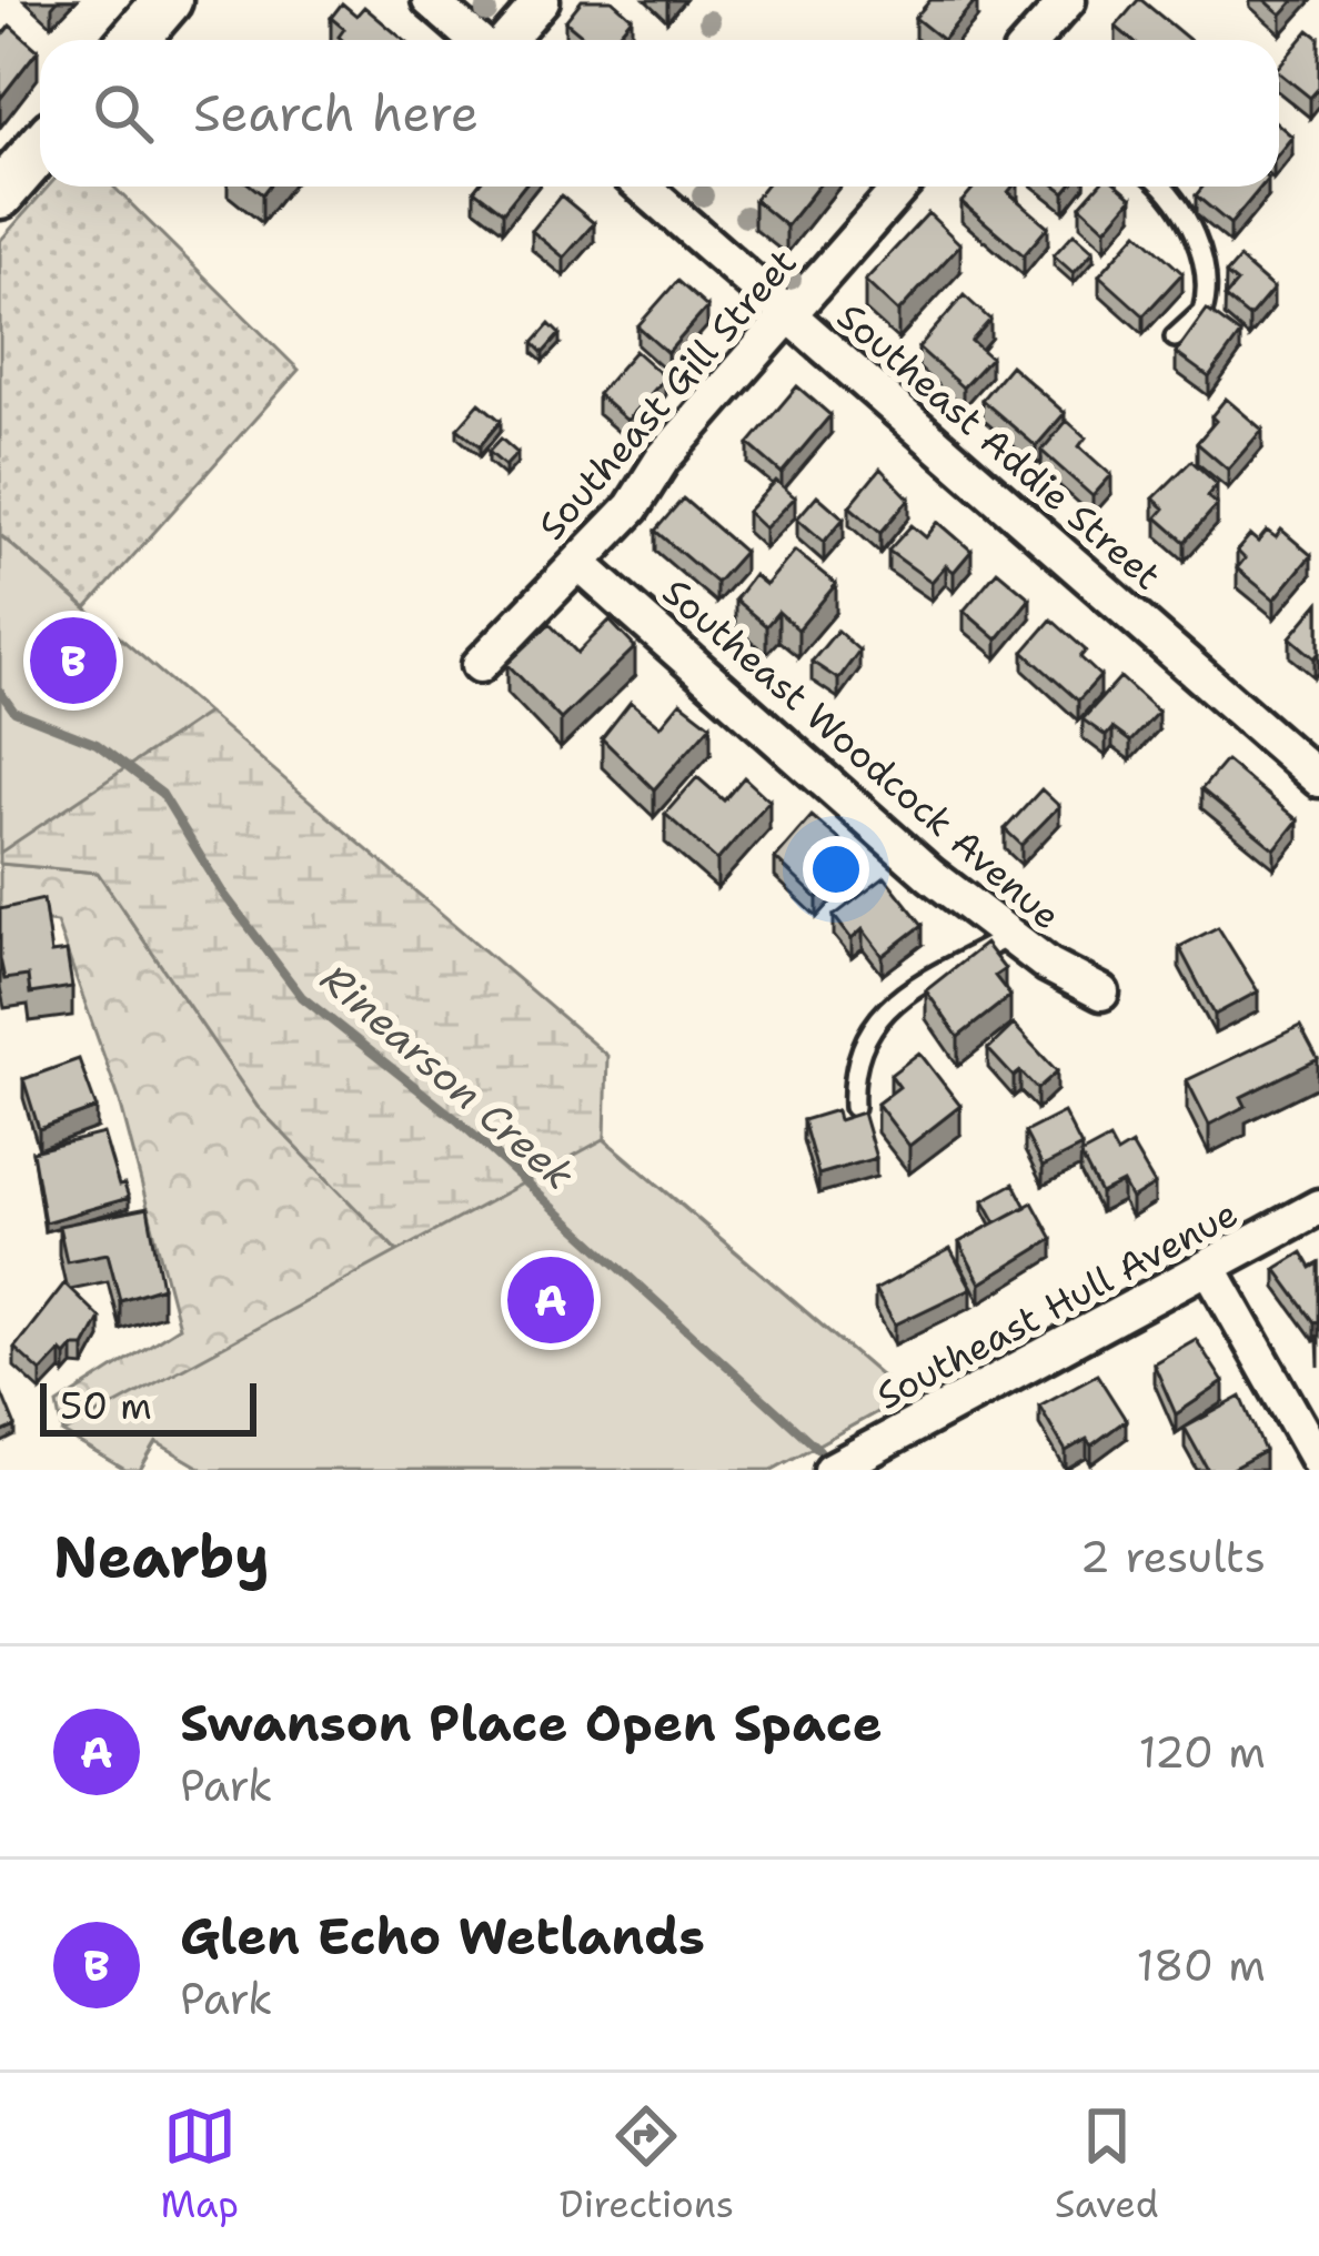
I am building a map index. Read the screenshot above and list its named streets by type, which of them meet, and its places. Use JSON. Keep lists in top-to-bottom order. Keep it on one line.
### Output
{"streets":{"street":["Southeast Gill Street","Southeast Addie Street","Southeast Woodcock Avenue","Southeast Hull Avenue"]},"crossings":[["Southeast Gill Street","Southeast Addie Street"],["Southeast Gill Street","Southeast Woodcock Avenue"]],"water":["Rinearson Creek"],"scale_bar":"50 m","page":{"search":"Search here","pins":["B","A"],"scale":"50 m","heading":["Nearby","2 results"],"list":[{"mark":"A","name":"Swanson Place Open Space","note":"Park","value":"120 m"},{"mark":"B","name":"Glen Echo Wetlands","note":"Park","value":"180 m"}],"nav":["Map","Directions","Saved"]}}
